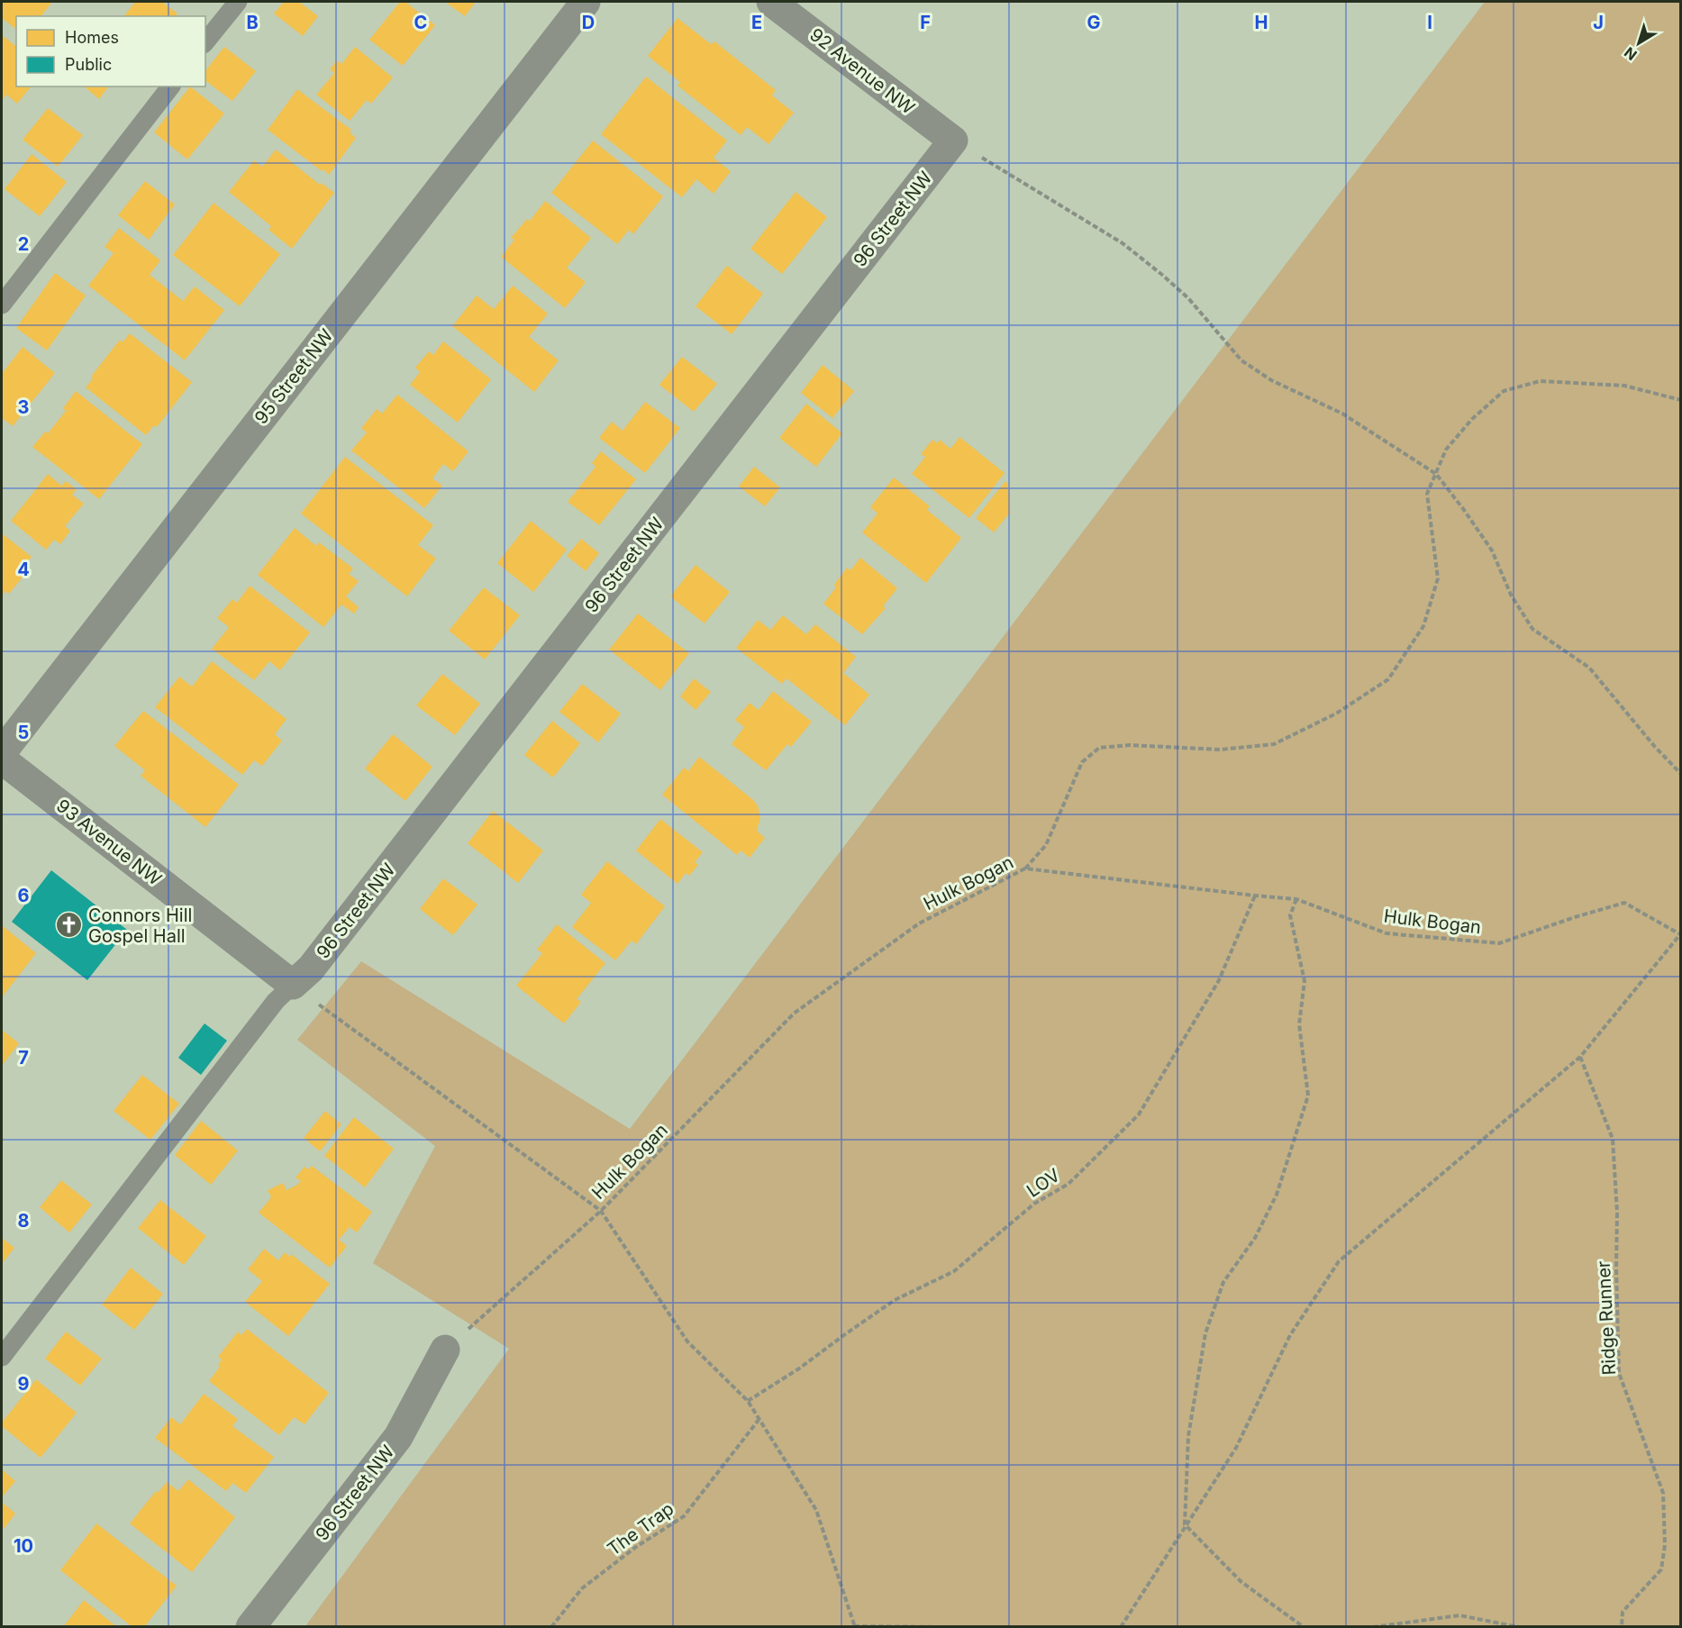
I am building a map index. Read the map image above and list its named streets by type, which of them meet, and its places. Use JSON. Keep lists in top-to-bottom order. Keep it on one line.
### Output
{"streets":{"street":["92 Avenue NW","96 Street NW","95 Street NW","93 Avenue NW"],"path":["Hulk Bogan","LOV","Ridge Runner","The Trap"]},"crossings":[["92 Avenue NW","96 Street NW"],["96 Street NW","93 Avenue NW"],["96 Street NW","Hulk Bogan"],["Hulk Bogan","LOV"]],"places":{"church":["Connors Hill Gospel Hall"]},"legend":["Homes","Public"],"north":"bottom left","grid":{"columns":["B","C","D","E","F","G","H","I","J"],"rows":["2","3","4","5","6","7","8","9","10"]}}
